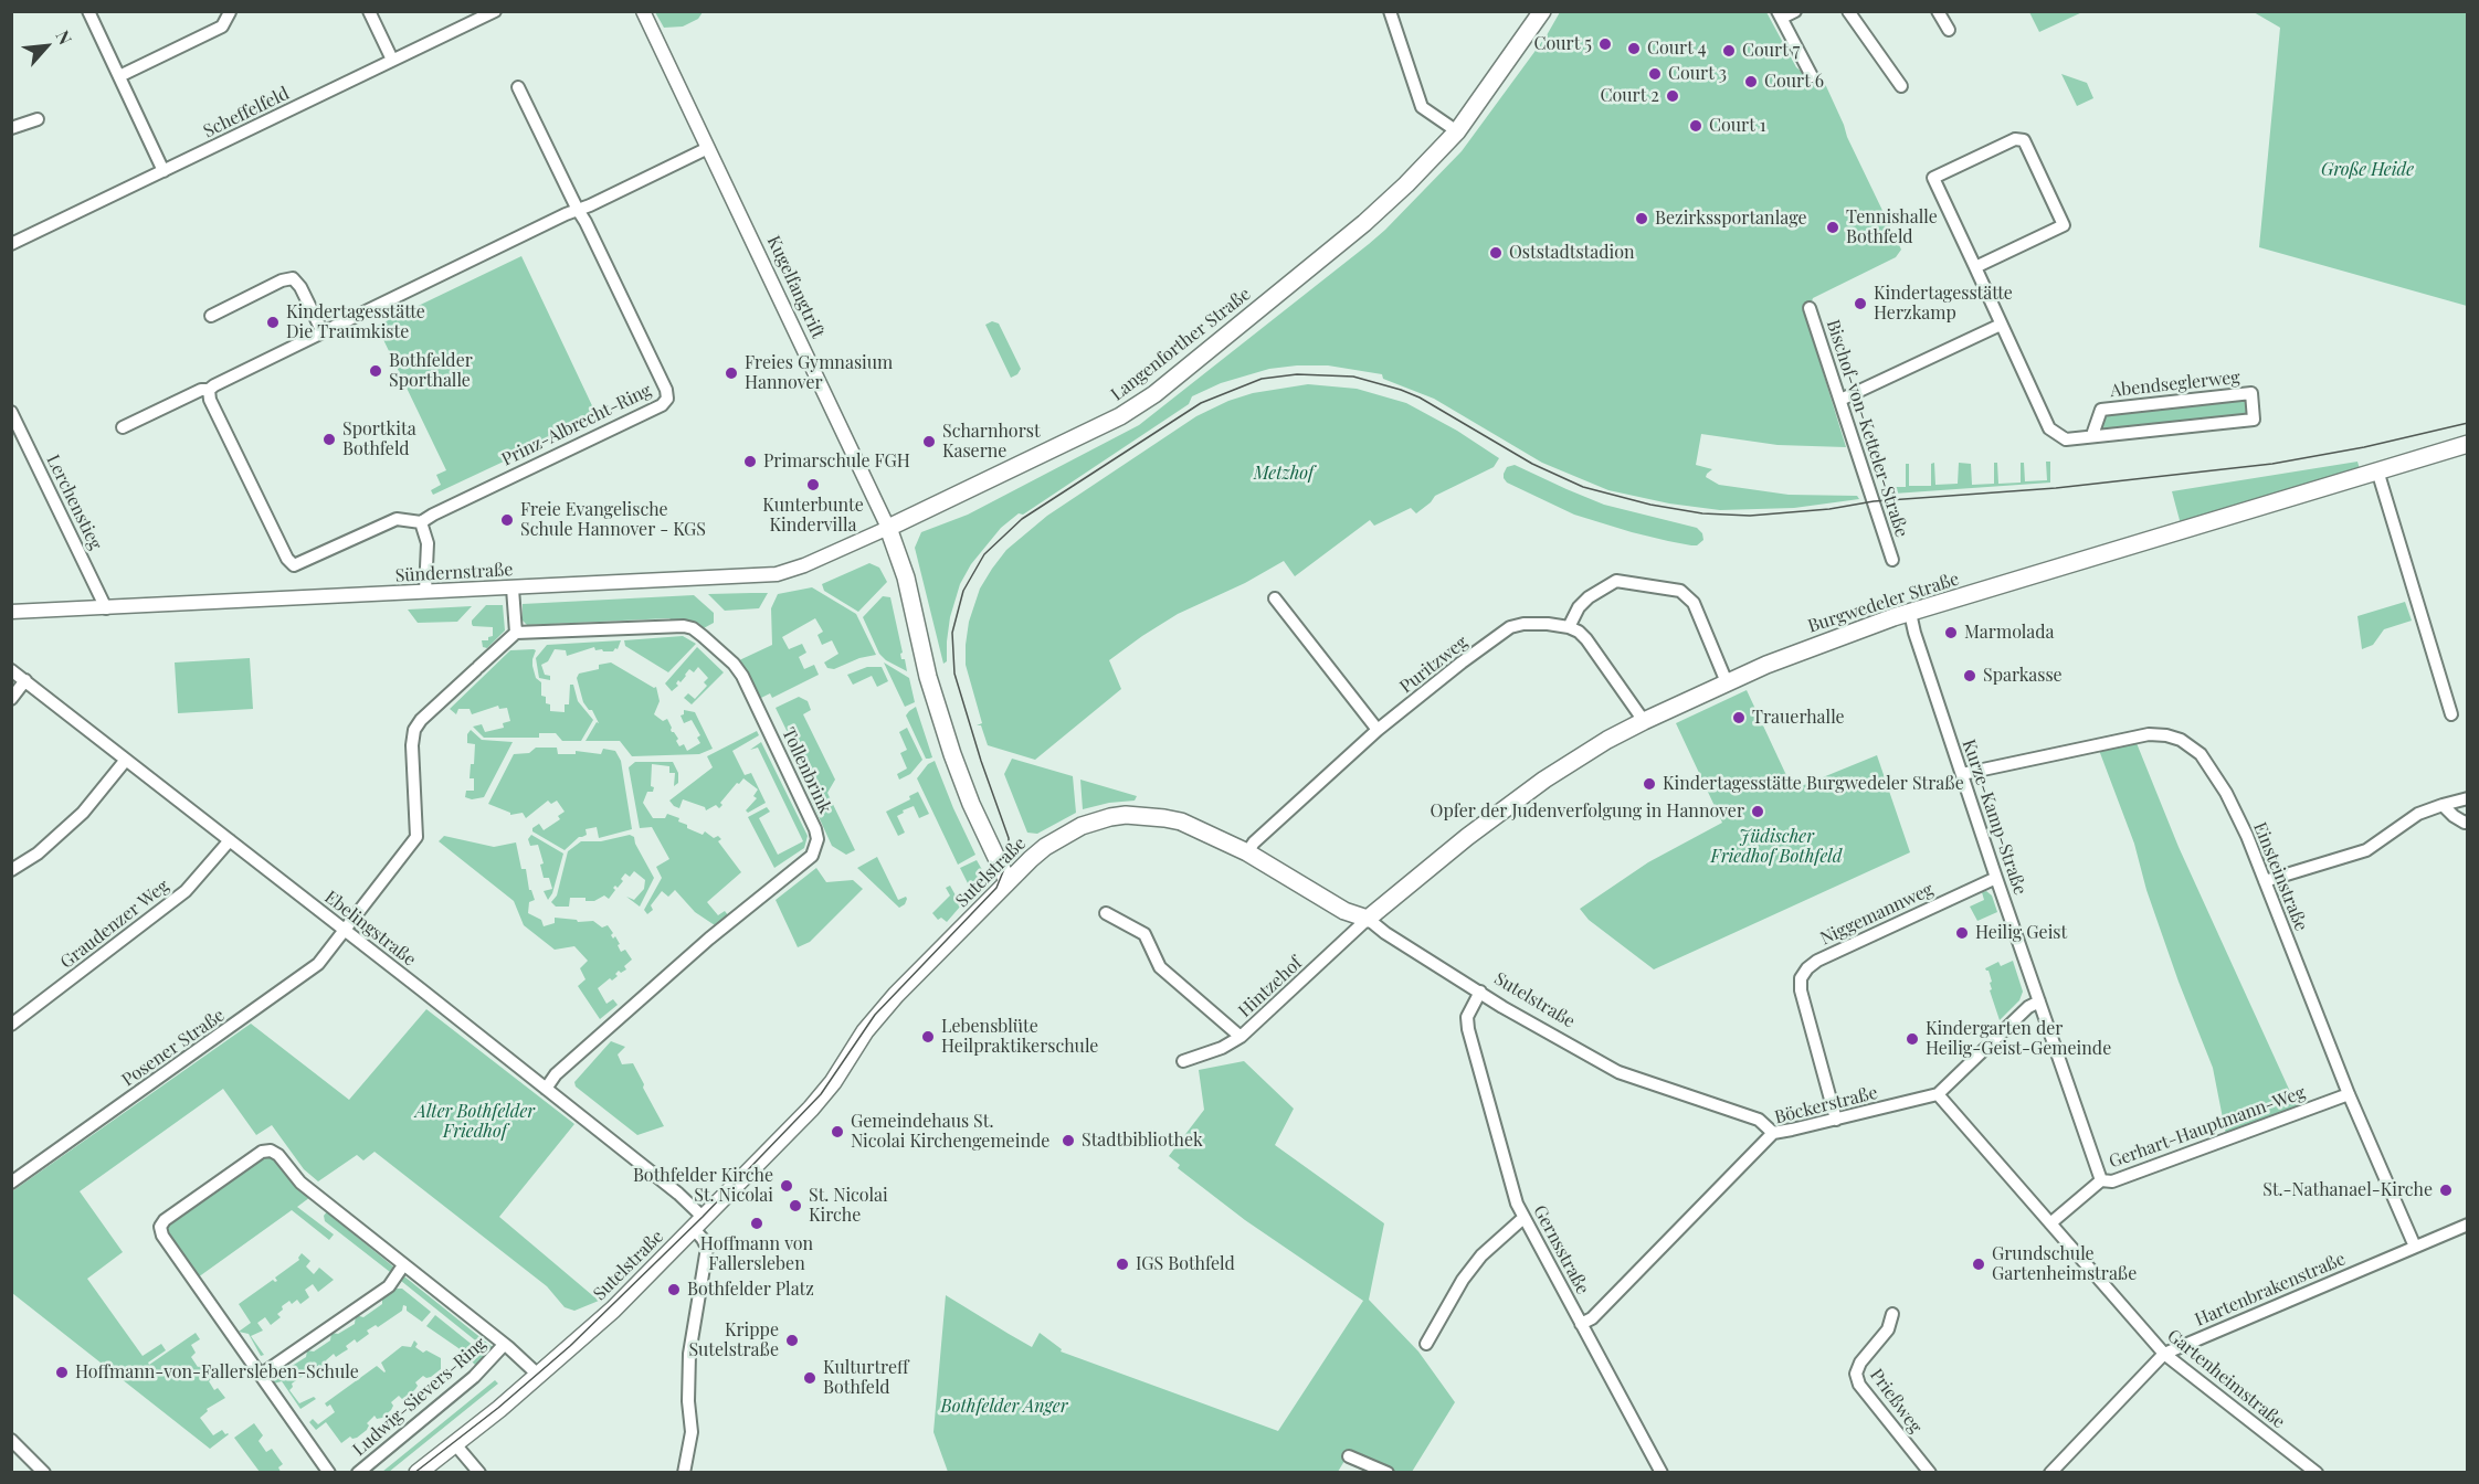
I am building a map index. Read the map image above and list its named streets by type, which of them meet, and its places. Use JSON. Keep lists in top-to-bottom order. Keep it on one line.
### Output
{"streets":{"main road":["Kugelfangtrift","Langenforther Straße","Burgwedeler Straße","Sutelstraße"],"street":["Scheffelfeld","Abendseglerweg","Prinz-Albrecht-Ring","Bischof-von-Ketteler-Straße","Lerchenstieg","Sündernstraße","Puritzweg","Tollenbrink","Kurze-Kamp-Straße","Einsteinstraße","Niggemannweg","Graudenzer Weg","Ebelingstraße","Hintzehof","Posener Straße","Böckerstraße","Gerhart-Hauptmann-Weg","Gernsstraße","Hartenbrakenstraße","Gartenheimstraße","Ludwig-Sievers-Ring","Prießweg"]},"crossings":[["Kugelfangtrift","Langenforther Straße"],["Kugelfangtrift","Sündernstraße"],["Kugelfangtrift","Sutelstraße"],["Langenforther Straße","Sündernstraße"],["Lerchenstieg","Sündernstraße"],["Burgwedeler Straße","Kurze-Kamp-Straße"],["Burgwedeler Straße","Sutelstraße"],["Burgwedeler Straße","Hintzehof"],["Puritzweg","Sutelstraße"],["Tollenbrink","Ebelingstraße"],["Kurze-Kamp-Straße","Einsteinstraße"],["Kurze-Kamp-Straße","Niggemannweg"],["Kurze-Kamp-Straße","Böckerstraße"],["Kurze-Kamp-Straße","Gerhart-Hauptmann-Weg"],["Sutelstraße","Ebelingstraße"],["Sutelstraße","Hintzehof"],["Sutelstraße","Böckerstraße"],["Sutelstraße","Gernsstraße"],["Sutelstraße","Ludwig-Sievers-Ring"],["Einsteinstraße","Gerhart-Hauptmann-Weg"],["Einsteinstraße","Hartenbrakenstraße"],["Niggemannweg","Böckerstraße"],["Graudenzer Weg","Ebelingstraße"],["Ebelingstraße","Posener Straße"],["Böckerstraße","Gernsstraße"],["Böckerstraße","Gartenheimstraße"],["Gerhart-Hauptmann-Weg","Gartenheimstraße"],["Hartenbrakenstraße","Gartenheimstraße"]],"parks":["Große Heide","Metzhof","Jüdischer Friedhof Bothfeld","Alter Bothfelder Friedhof","Bothfelder Anger"],"places":["Court 5","Court 4","Court 7","Court 3","Court 6","Court 2","Court 1","Bezirkssportanlage","Tennishalle Bothfeld","Oststadtstadion","Kindertagesstätte Herzkamp","Kindertagesstätte Die Traumkiste","Bothfelder Sporthalle","Freies Gymnasium Hannover","Sportkita Bothfeld","Scharnhorst Kaserne","Primarschule FGH","Kunterbunte Kindervilla","Freie Evangelische Schule Hannover - KGS","Marmolada","Sparkasse","Trauerhalle","Kindertagesstätte Burgwedeler Straße","Opfer der Judenverfolgung in Hannover","Heilig Geist","Lebensblüte Heilpraktikerschule","Kindergarten der Heilig-Geist-Gemeinde","Gemeindehaus St. Nicolai Kirchengemeinde","Stadtbibliothek","Bothfelder Kirche St. Nicolai","St.-Nathanael-Kirche","St. Nicolai Kirche","Hoffmann von Fallersleben","IGS Bothfeld","Grundschule Gartenheimstraße","Bothfelder Platz","Krippe Sutelstraße","Hoffmann-von-Fallersleben-Schule","Kulturtreff Bothfeld"],"north":"top right"}
